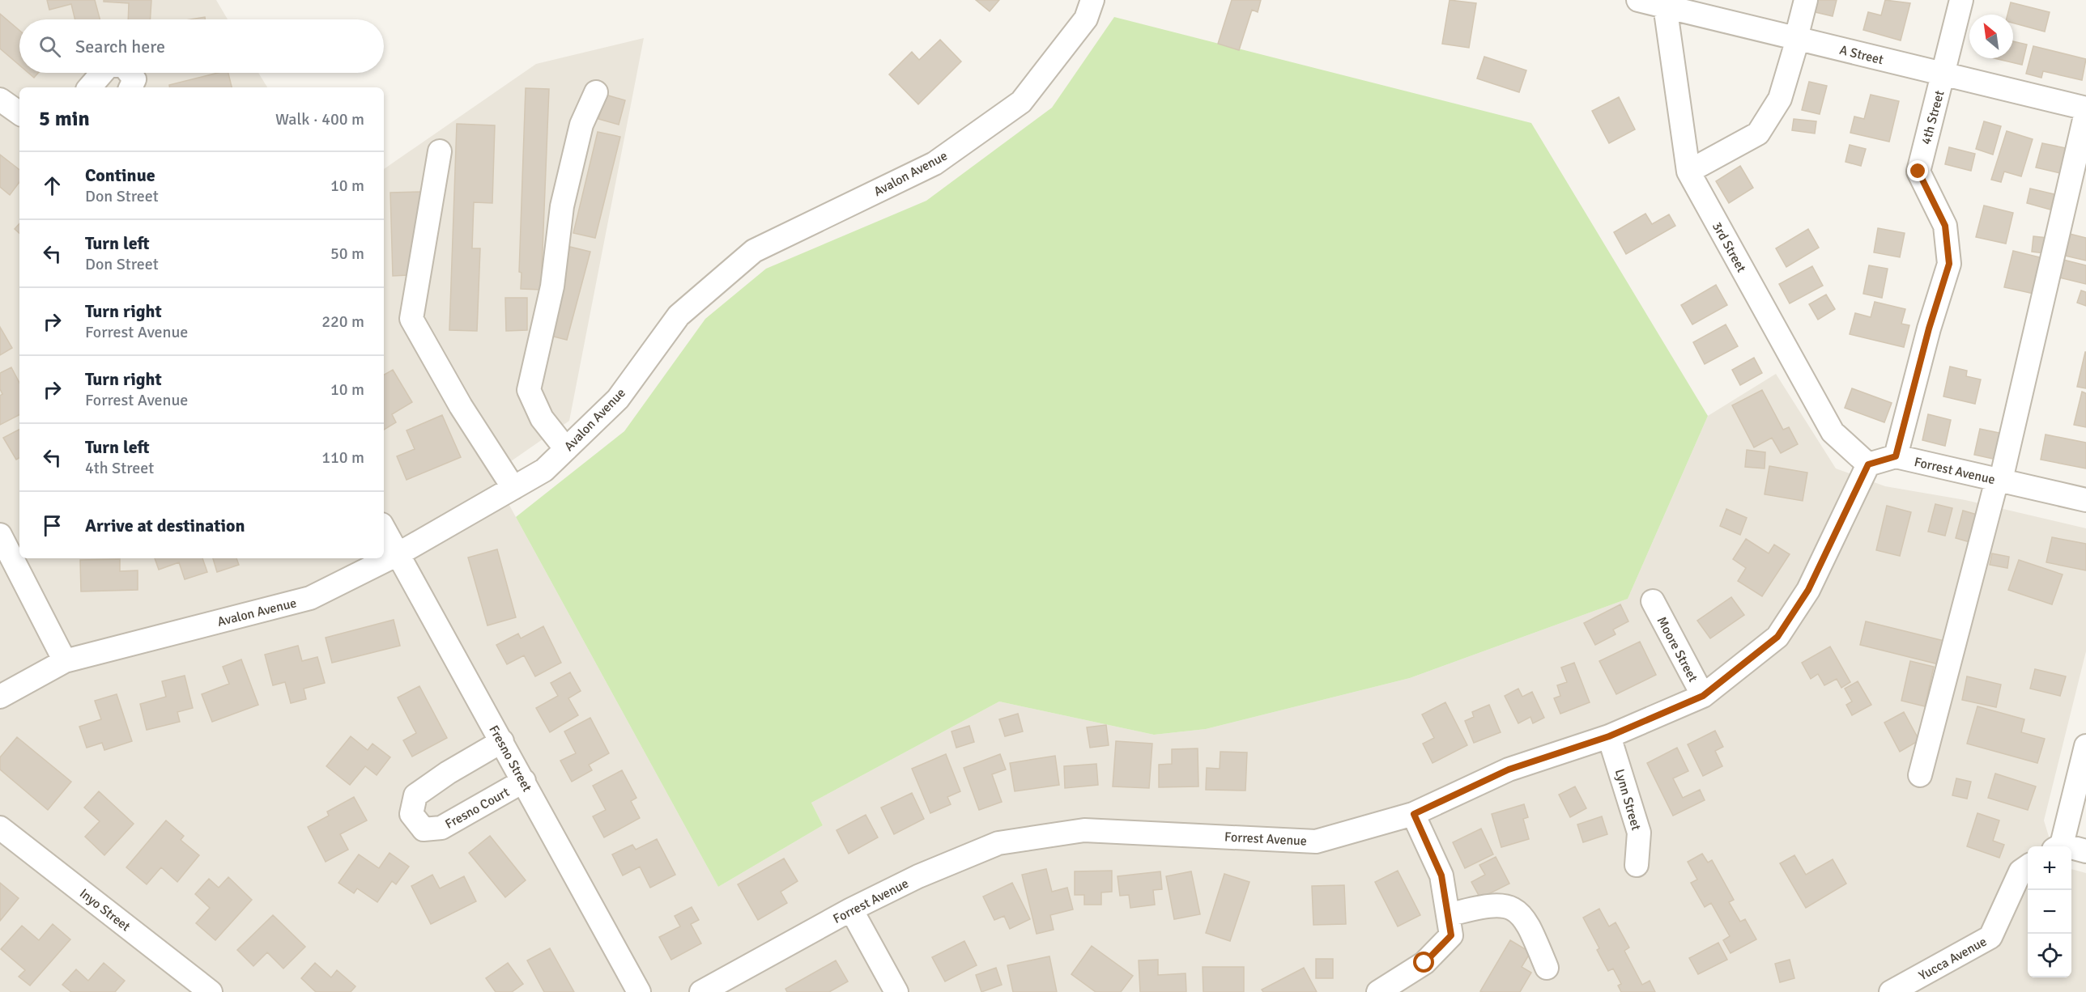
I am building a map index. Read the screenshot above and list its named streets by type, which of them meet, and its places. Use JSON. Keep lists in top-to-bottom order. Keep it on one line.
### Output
{"streets":{"street":["A Street","4th Street","Avalon Avenue","3rd Street","Forrest Avenue","Moore Street","Fresno Street","Lynn Street","Fresno Court","Inyo Street","Yucca Avenue"]},"crossings":[["A Street","4th Street"],["A Street","3rd Street"],["4th Street","Forrest Avenue"],["Avalon Avenue","Fresno Street"],["3rd Street","Forrest Avenue"],["Forrest Avenue","Moore Street"],["Forrest Avenue","Lynn Street"],["Fresno Street","Fresno Court"]],"north":"top left","page":{"search":"Search here","heading":["5 min","Walk · 400 m"],"list":[["Continue","Don Street","10 m"],["Turn left","Don Street","50 m"],["Turn right","Forrest Avenue","220 m"],["Turn right","Forrest Avenue","10 m"],["Turn left","4th Street","110 m"],"Arrive at destination"],"map_buttons":["+","−"]}}
